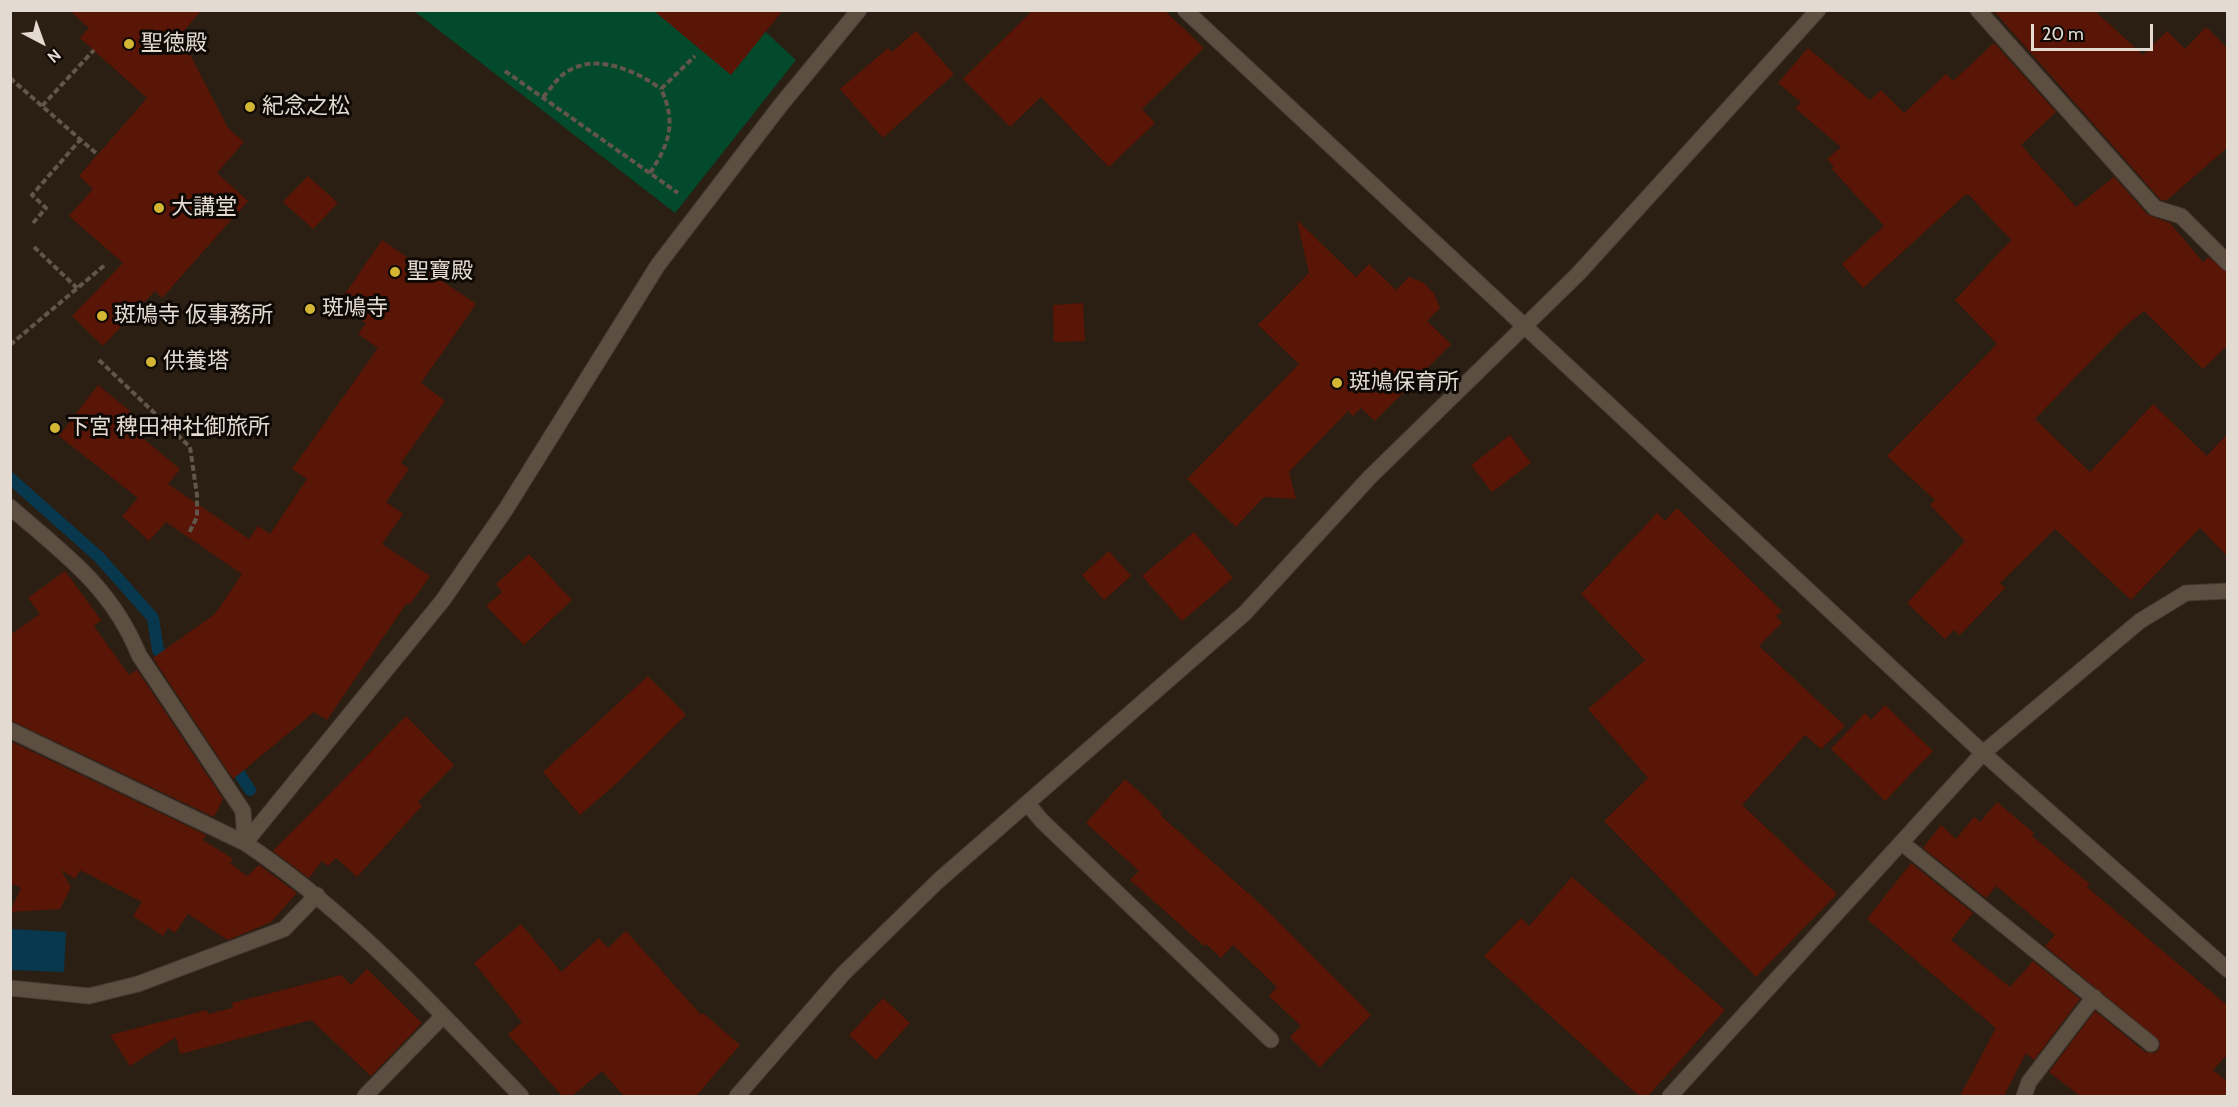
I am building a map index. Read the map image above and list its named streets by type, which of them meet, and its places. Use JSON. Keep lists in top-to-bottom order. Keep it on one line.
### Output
{"places":["聖徳殿","紀念之松","大講堂","聖寶殿","斑鳩寺","斑鳩寺 仮事務所","供養塔","斑鳩保育所","下宮 稗田神社御旅所"],"scale_bar":"20 m","north":"bottom right"}
